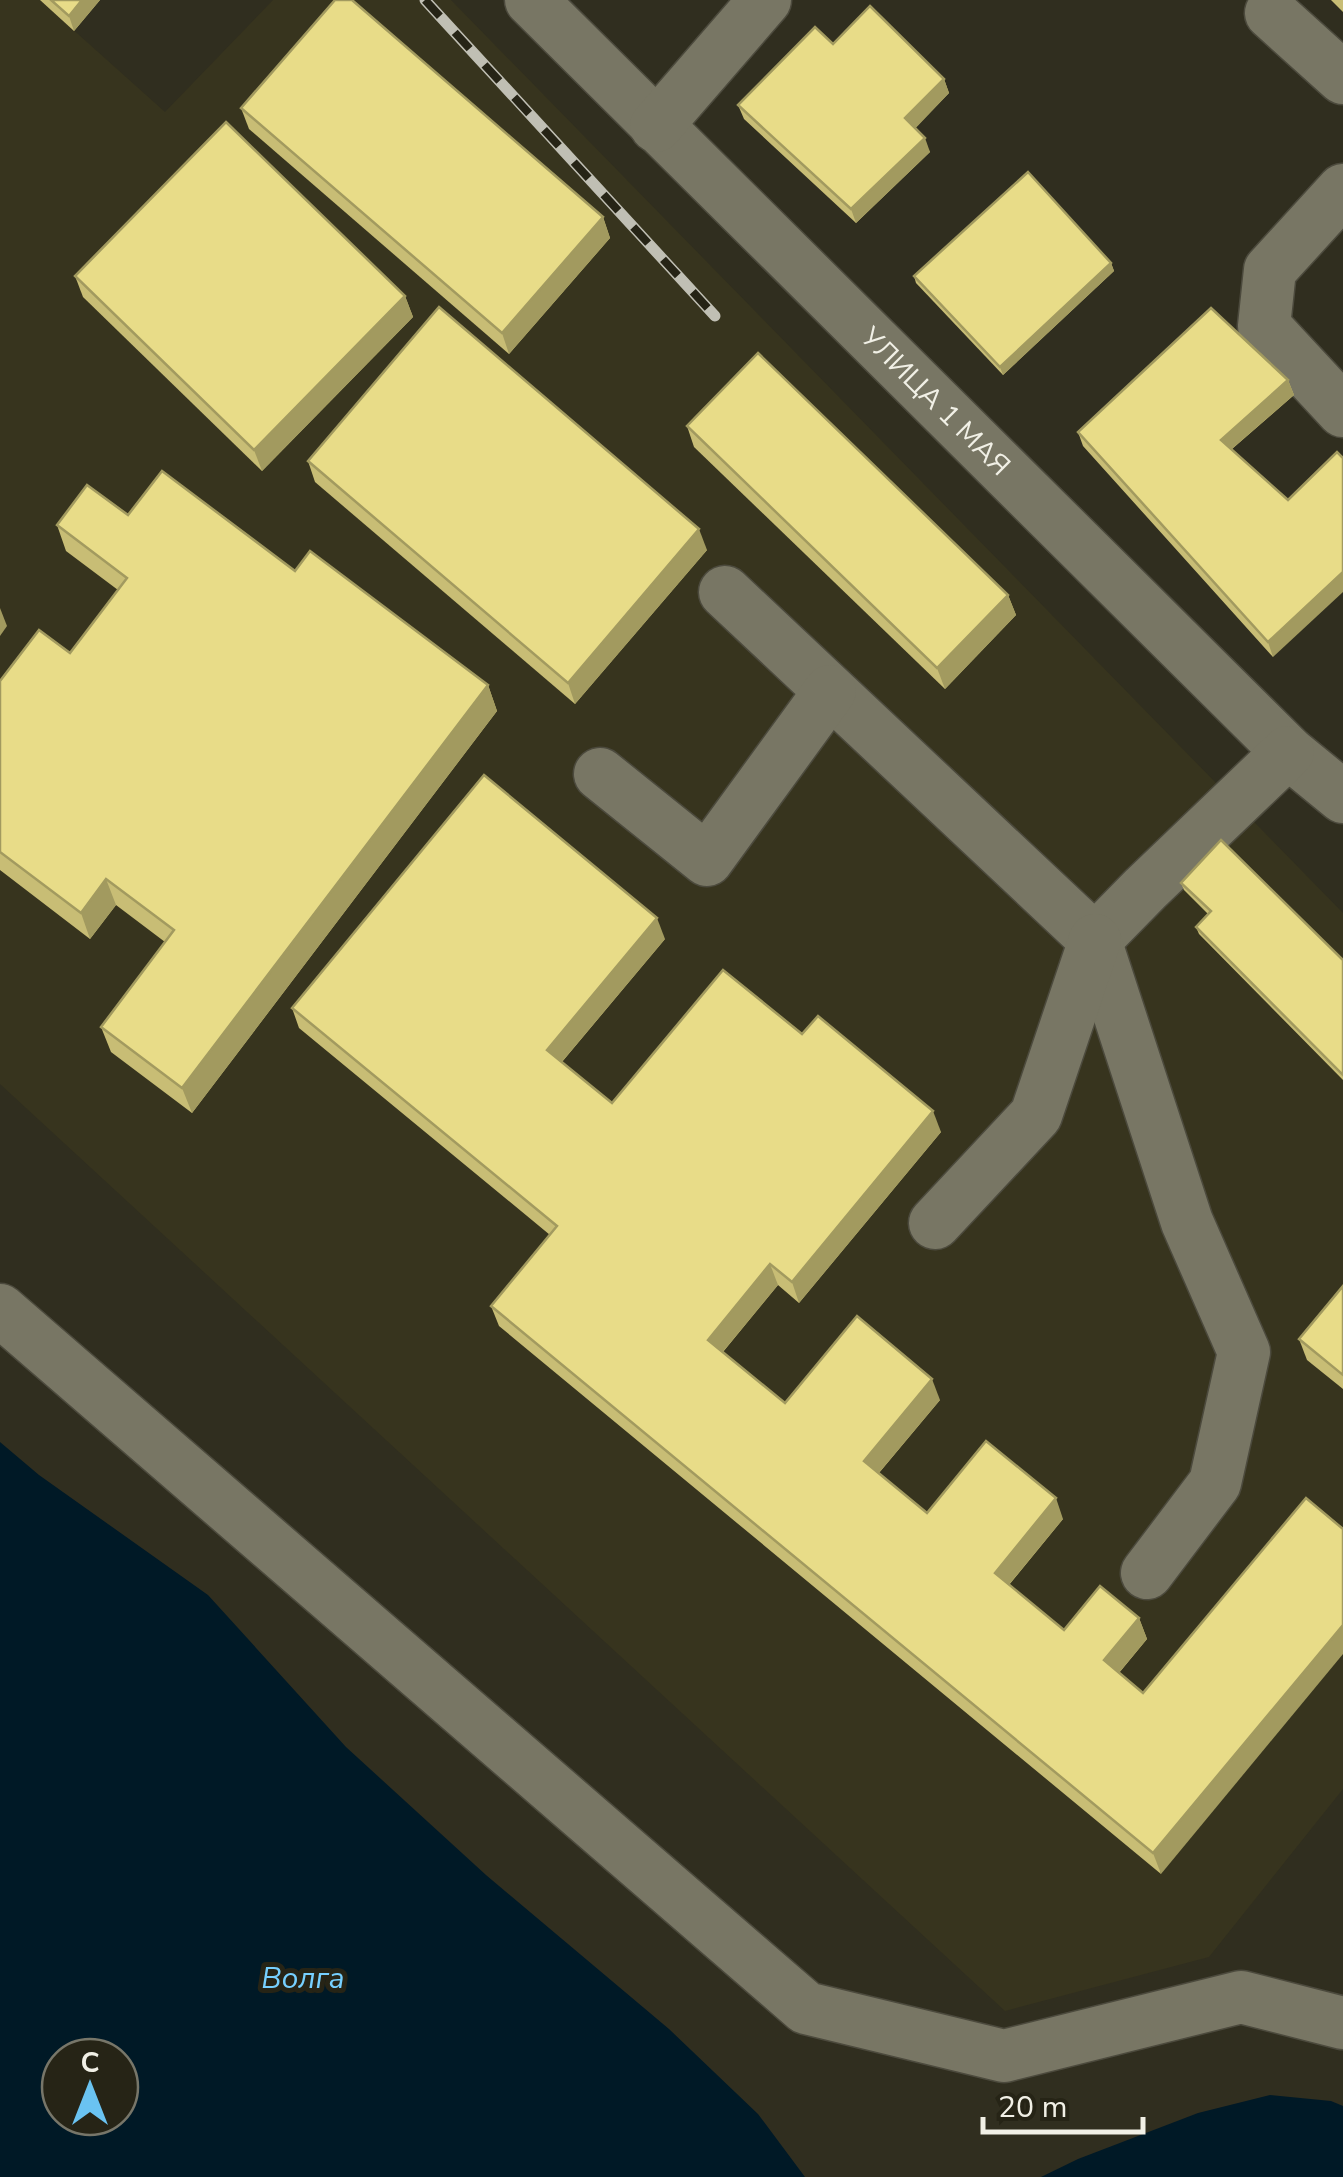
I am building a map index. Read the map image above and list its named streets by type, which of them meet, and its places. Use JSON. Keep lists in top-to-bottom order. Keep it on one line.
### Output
{"streets":{"street":["УЛИЦА 1 МАЯ"]},"water":["Волга"],"scale_bar":"20 m","north":"top"}
